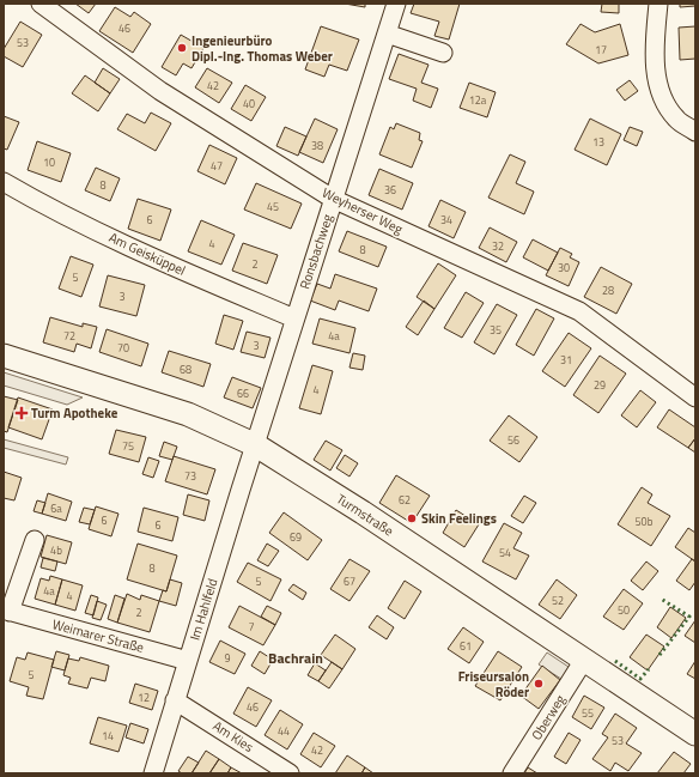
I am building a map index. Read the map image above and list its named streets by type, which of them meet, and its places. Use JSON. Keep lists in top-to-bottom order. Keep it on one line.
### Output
{"streets":{"main road":["Turmstraße"],"street":["Weyherser Weg","Ronsbachweg","Am Geisküppel","Im Hahlfeld","Weimarer Straße","Oberweg","Am Kies"]},"crossings":[["Weyherser Weg","Ronsbachweg"],["Ronsbachweg","Am Geisküppel"],["Ronsbachweg","Turmstraße"],["Ronsbachweg","Im Hahlfeld"],["Turmstraße","Im Hahlfeld"],["Turmstraße","Oberweg"],["Im Hahlfeld","Weimarer Straße"],["Im Hahlfeld","Am Kies"]],"districts":["Bachrain"],"places":{"other":["Ingenieurbüro Dipl.-Ing. Thomas Weber","Skin Feelings","Friseursalon Röder"],"health":["Turm Apotheke"]},"house_numbers":["46","53","17","42","12a","40","13","38","10","47","8","36","45","6","34","4","32","8","2","30","5","28","3","35","72","4a","3","70","31","68","29","4","66","56","75","73","62","6a","6","50b","6","69","4b","54","8","5","67","4a","4","52","50","2","7","61","9","5","12","46","55","44","14","53","42"]}
